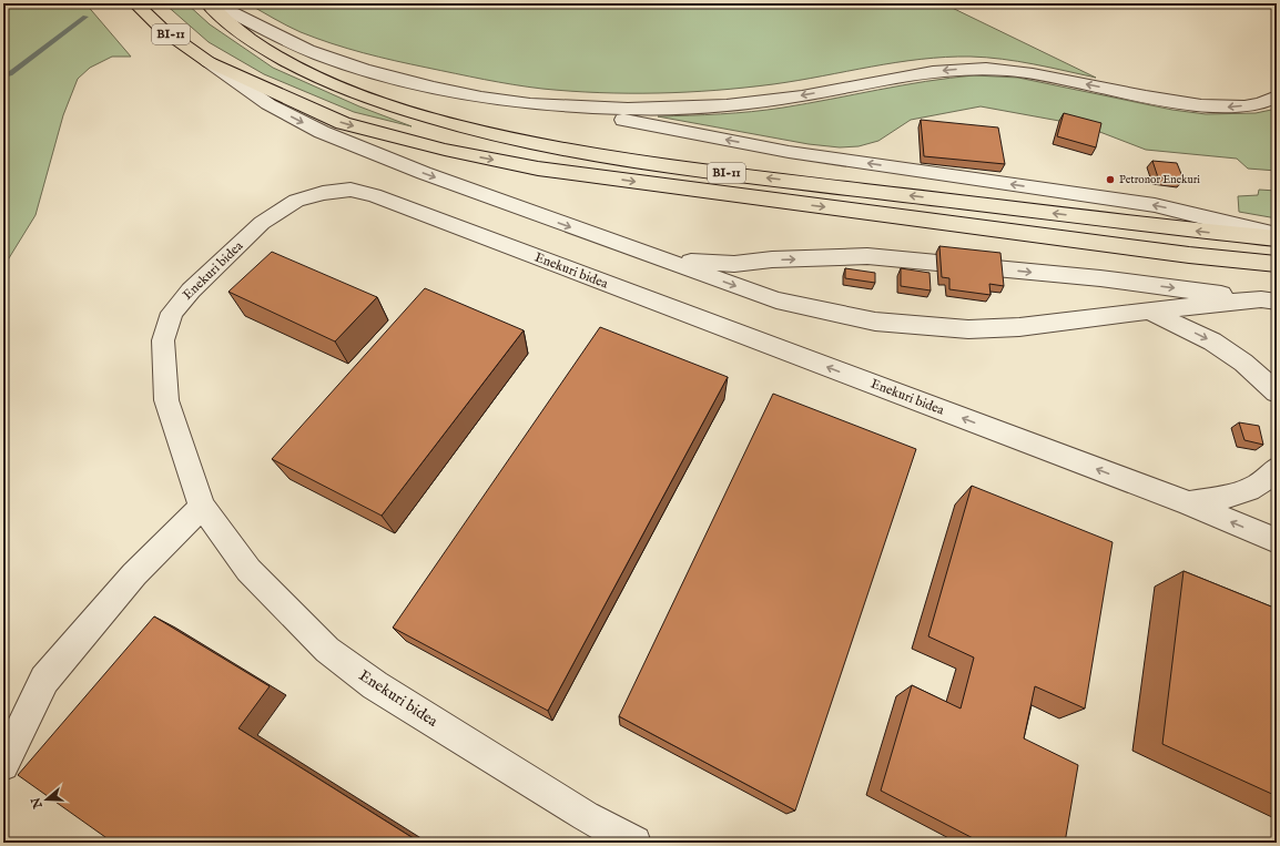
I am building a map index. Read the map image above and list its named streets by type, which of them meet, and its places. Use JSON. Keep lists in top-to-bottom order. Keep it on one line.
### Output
{"streets":{"main road":["BI-11"],"street":["Enekuri bidea"]},"places":["Petronor Enekuri"],"north":"left"}
